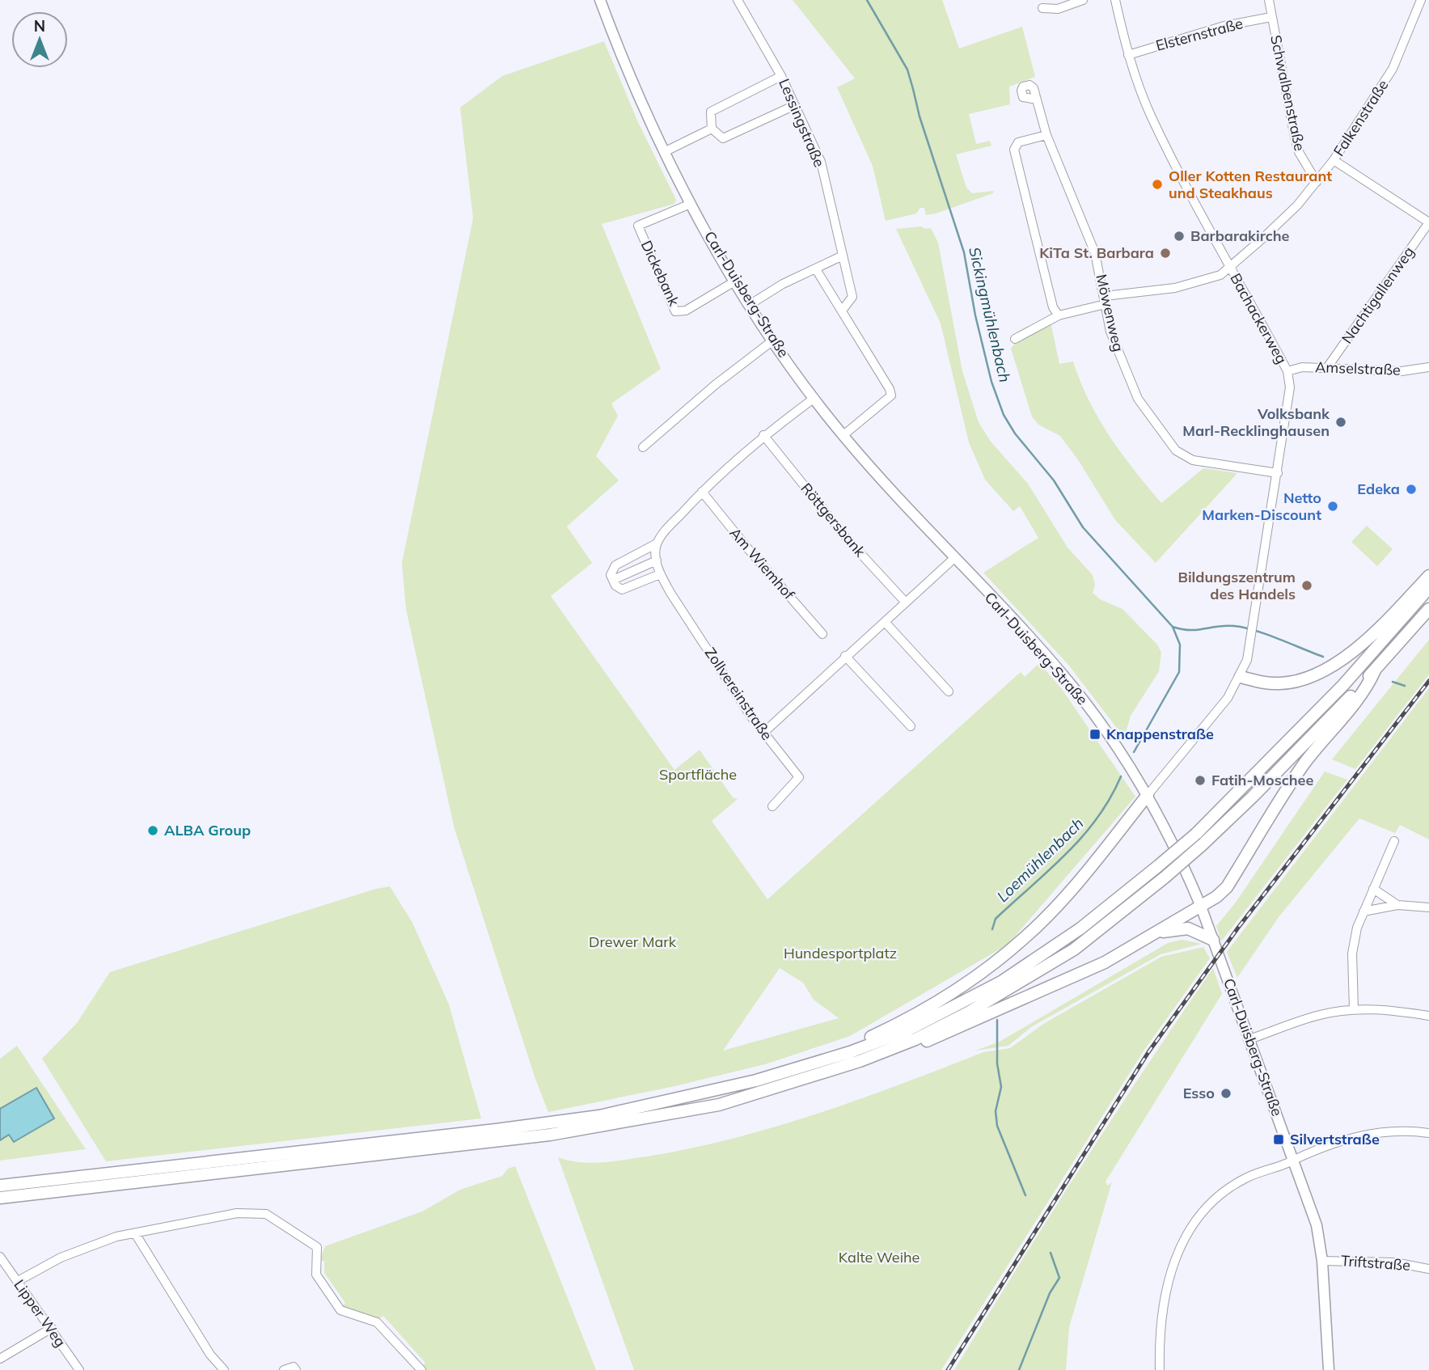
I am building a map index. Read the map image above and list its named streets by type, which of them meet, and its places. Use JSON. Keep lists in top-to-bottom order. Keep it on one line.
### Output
{"streets":{"main road":["Carl-Duisberg-Straße"],"street":["Elsternstraße","Schwalbenstraße","Falkenstraße","Lessingstraße","Dickebank","Nachtigallenweg","Möwenweg","Bachackerweg","Amselstraße","Röttgersbank","Am Wiemhof","Zollvereinstraße","Triftstraße","Lipper Weg"]},"crossings":[["Elsternstraße","Schwalbenstraße"],["Elsternstraße","Bachackerweg"],["Schwalbenstraße","Falkenstraße"],["Falkenstraße","Möwenweg"],["Falkenstraße","Bachackerweg"],["Dickebank","Carl-Duisberg-Straße"],["Carl-Duisberg-Straße","Bachackerweg"],["Carl-Duisberg-Straße","Triftstraße"],["Nachtigallenweg","Amselstraße"],["Möwenweg","Bachackerweg"],["Bachackerweg","Amselstraße"]],"water":["Sickingmühlenbach","Loemühlenbach"],"parks":["Sportfläche","Drewer Mark","Hundesportplatz","Kalte Weihe"],"places":{"other":["Oller Kotten Restaurant und Steakhaus","Barbarakirche","KiTa St. Barbara","Volksbank Marl-Recklinghausen","Edeka","Netto Marken-Discount","Bildungszentrum des Handels","Fatih-Moschee","ALBA Group","Esso"],"transit":["Knappenstraße","Silvertstraße"]},"north":"top"}
